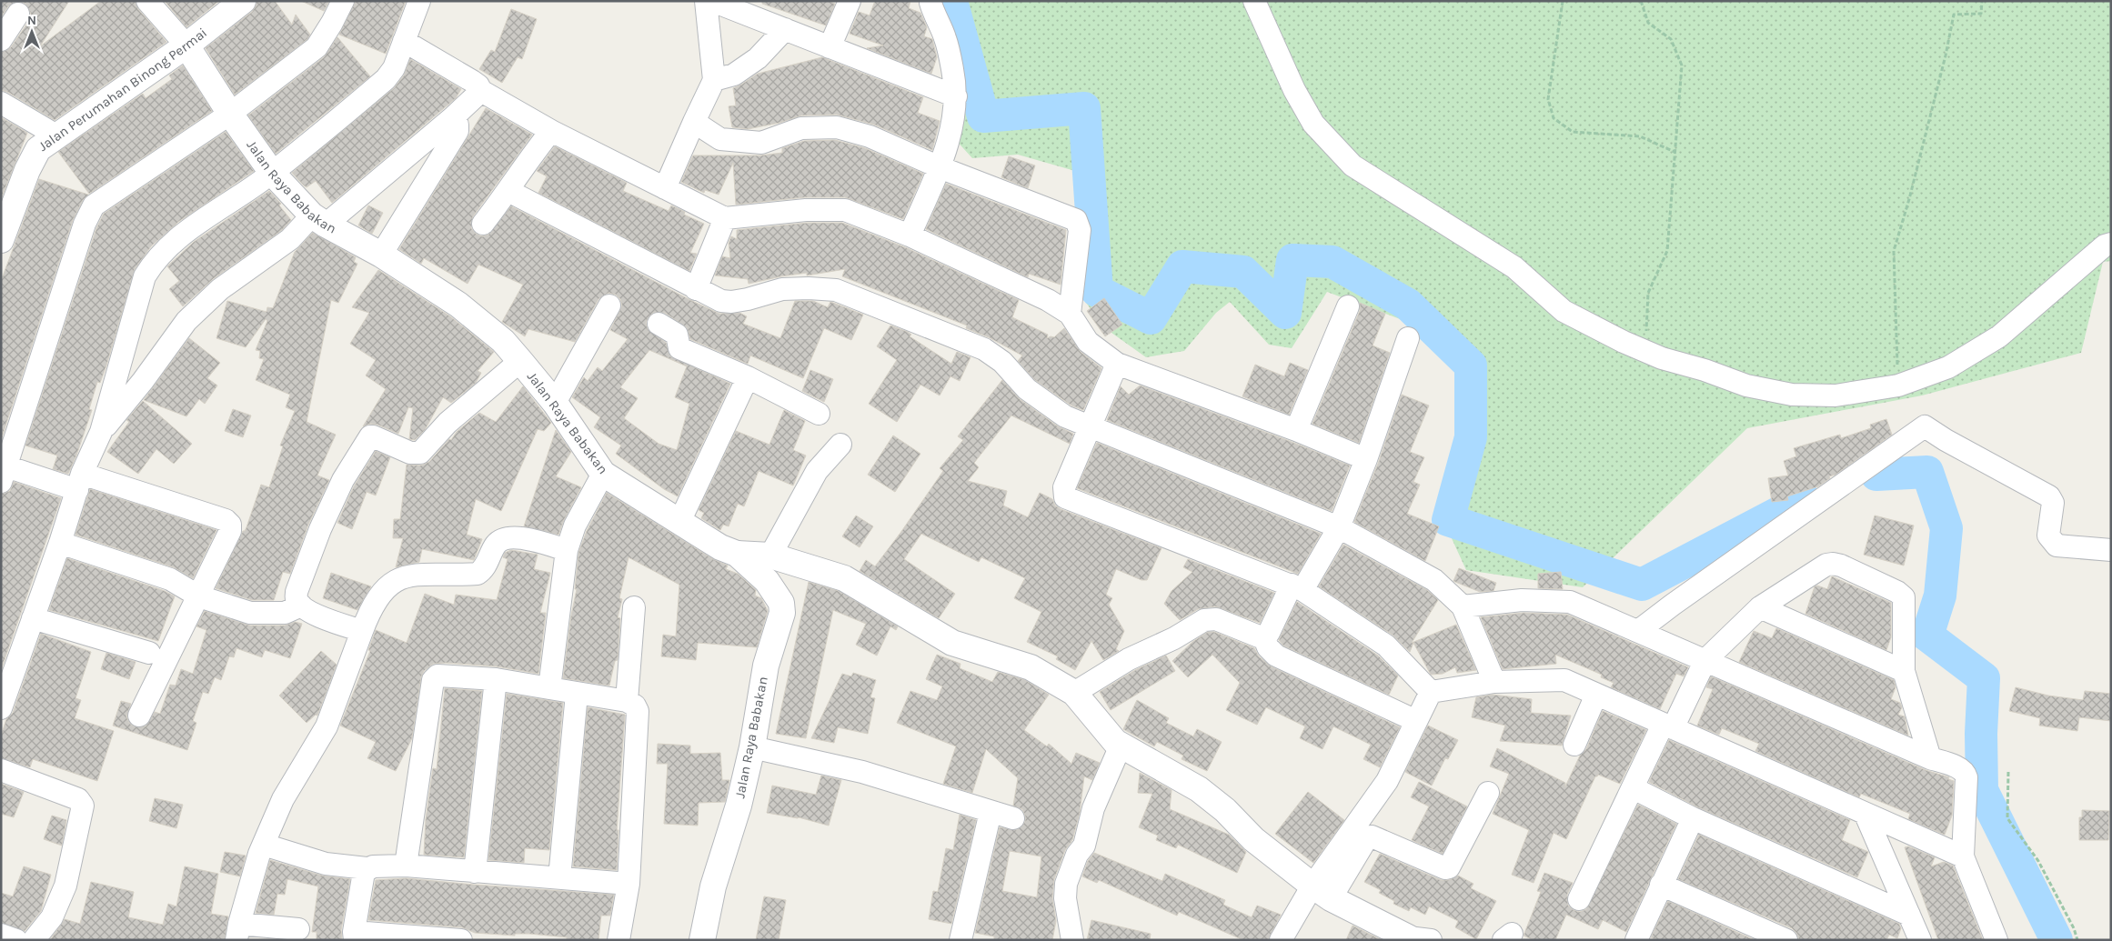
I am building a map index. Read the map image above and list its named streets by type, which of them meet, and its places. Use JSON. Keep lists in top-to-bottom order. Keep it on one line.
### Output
{"streets":{"street":["Jalan Perumahan Binong Permai","Jalan Raya Babakan"]},"crossings":[["Jalan Perumahan Binong Permai","Jalan Raya Babakan"]],"north":"top"}
